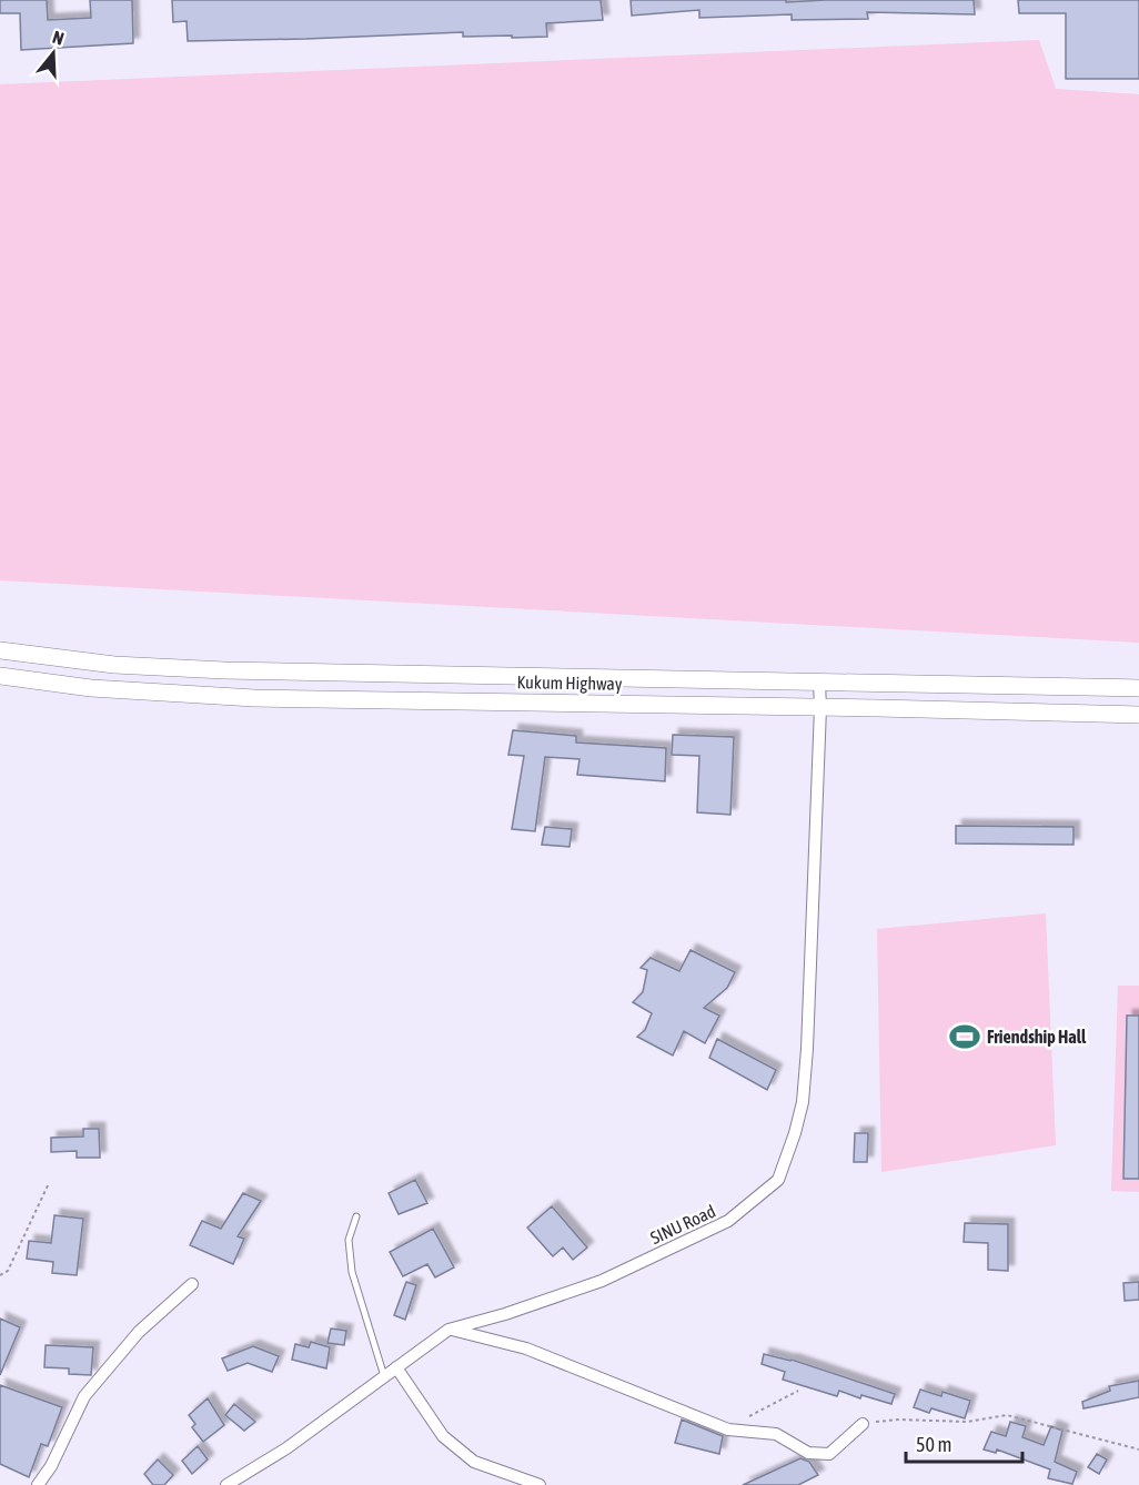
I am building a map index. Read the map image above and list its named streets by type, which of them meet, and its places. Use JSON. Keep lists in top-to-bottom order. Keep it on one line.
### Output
{"streets":{"main road":["Kukum Highway"],"street":["SINU Road"]},"crossings":[["Kukum Highway","SINU Road"]],"places":{"sports":["Friendship Hall"]},"scale_bar":"50 m","north":"top"}
